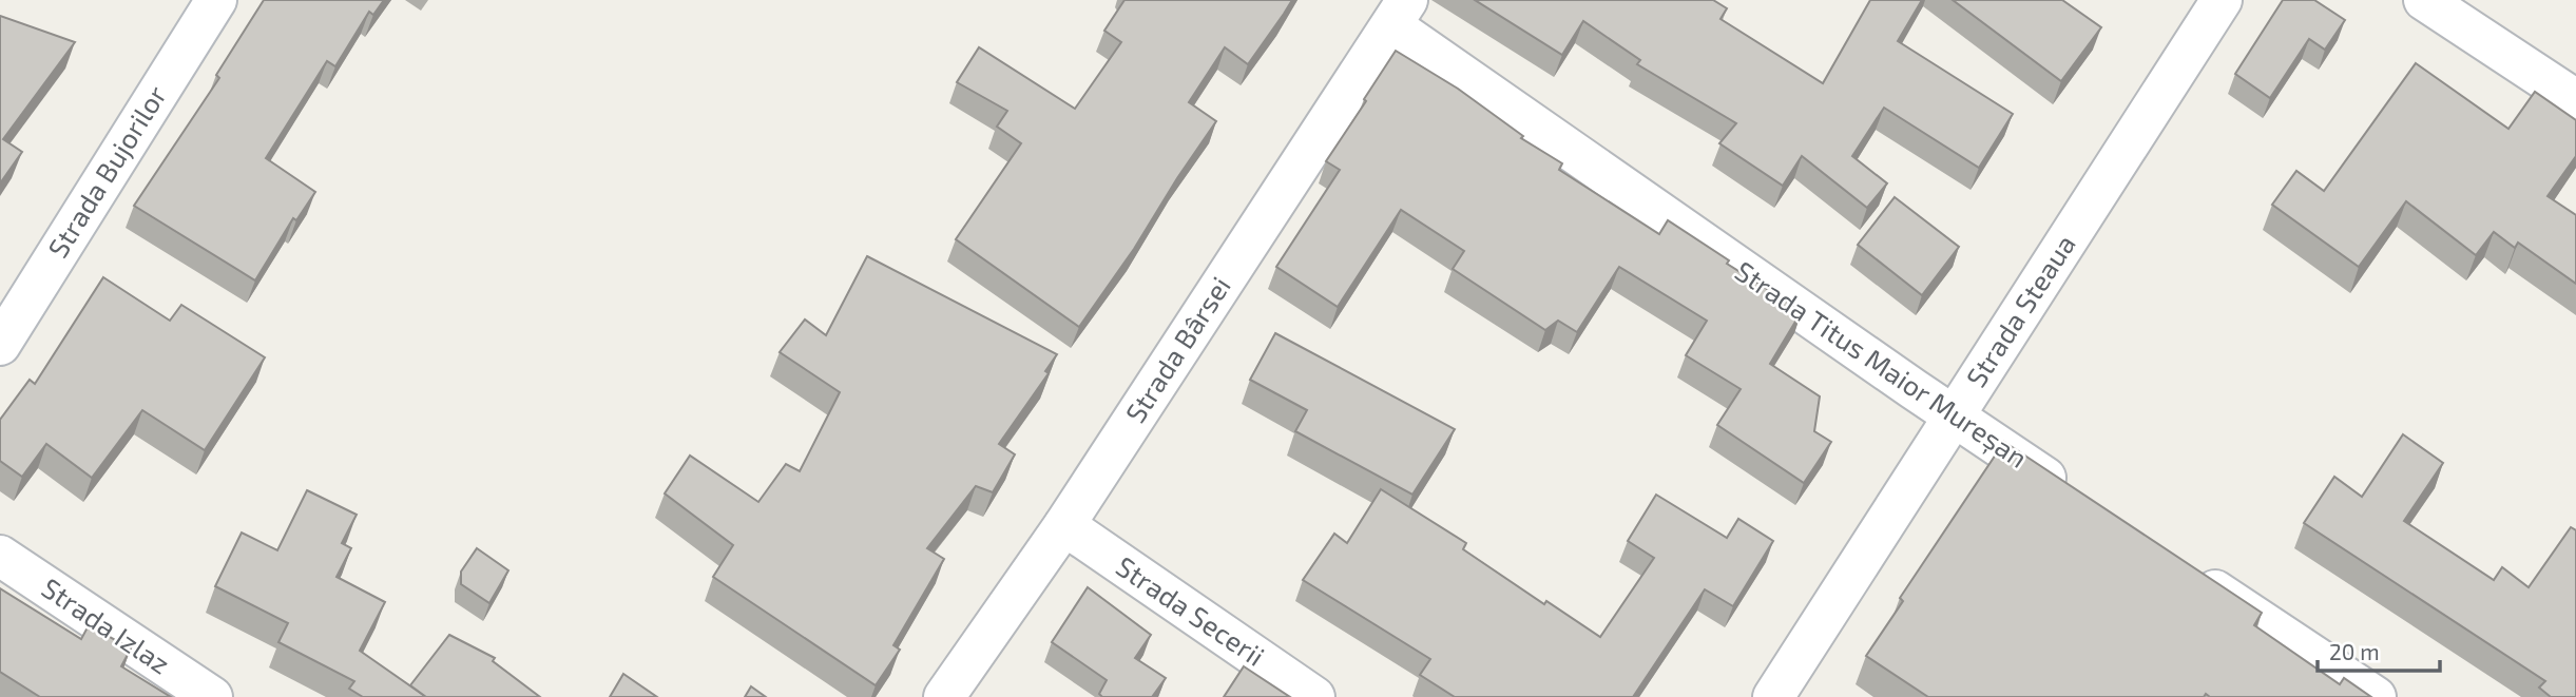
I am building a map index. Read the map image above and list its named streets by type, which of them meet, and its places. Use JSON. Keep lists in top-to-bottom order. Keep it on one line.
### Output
{"streets":{"street":["Strada Bujorilor","Strada Steaua","Strada Bârsei","Strada Titus Maior Mureșan","Strada Secerii","Strada Izlaz"]},"crossings":[["Strada Steaua","Strada Titus Maior Mureșan"],["Strada Bârsei","Strada Titus Maior Mureșan"],["Strada Bârsei","Strada Secerii"]],"scale_bar":"20 m"}
